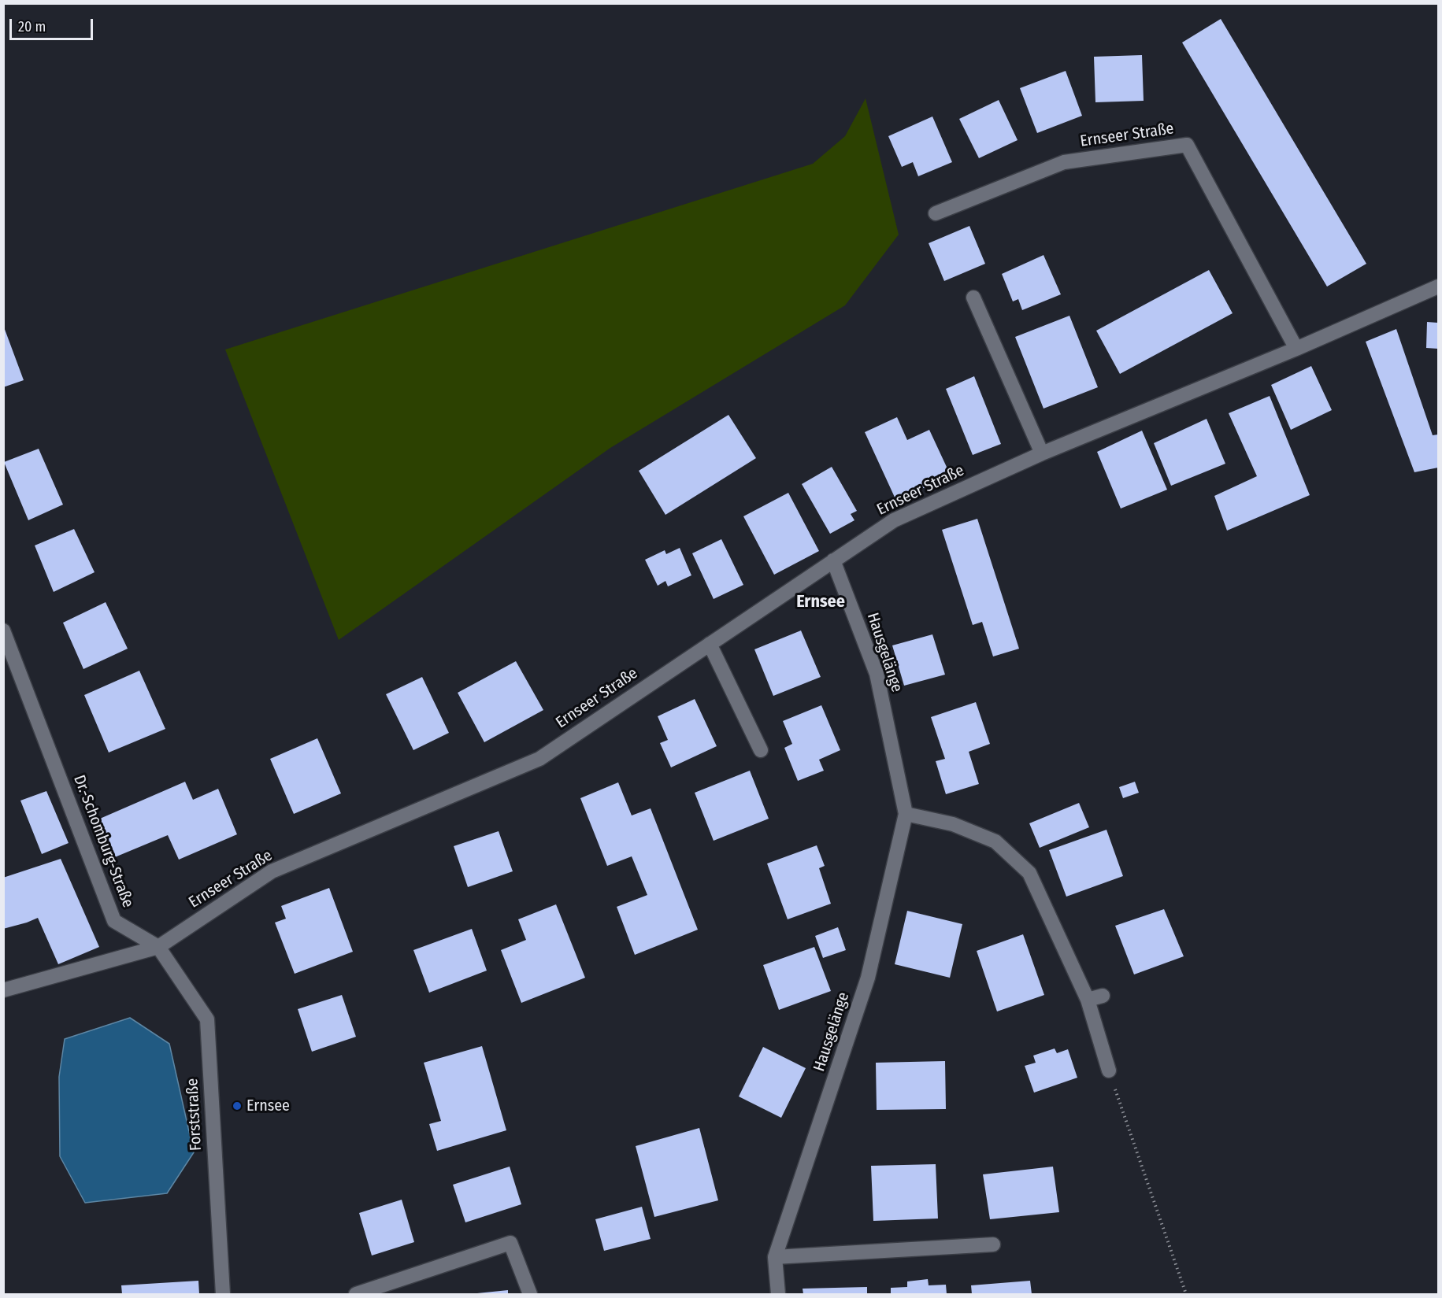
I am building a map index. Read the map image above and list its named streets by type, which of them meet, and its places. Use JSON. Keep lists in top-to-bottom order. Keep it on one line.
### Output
{"streets":{"street":["Ernseer Straße","Hausgelänge","Dr.-Schomburg-Straße","Forststraße"]},"crossings":[["Ernseer Straße","Hausgelänge"],["Ernseer Straße","Dr.-Schomburg-Straße"],["Ernseer Straße","Forststraße"],["Dr.-Schomburg-Straße","Forststraße"]],"districts":["Ernsee"],"places":["Ernsee"],"scale_bar":"20 m"}
